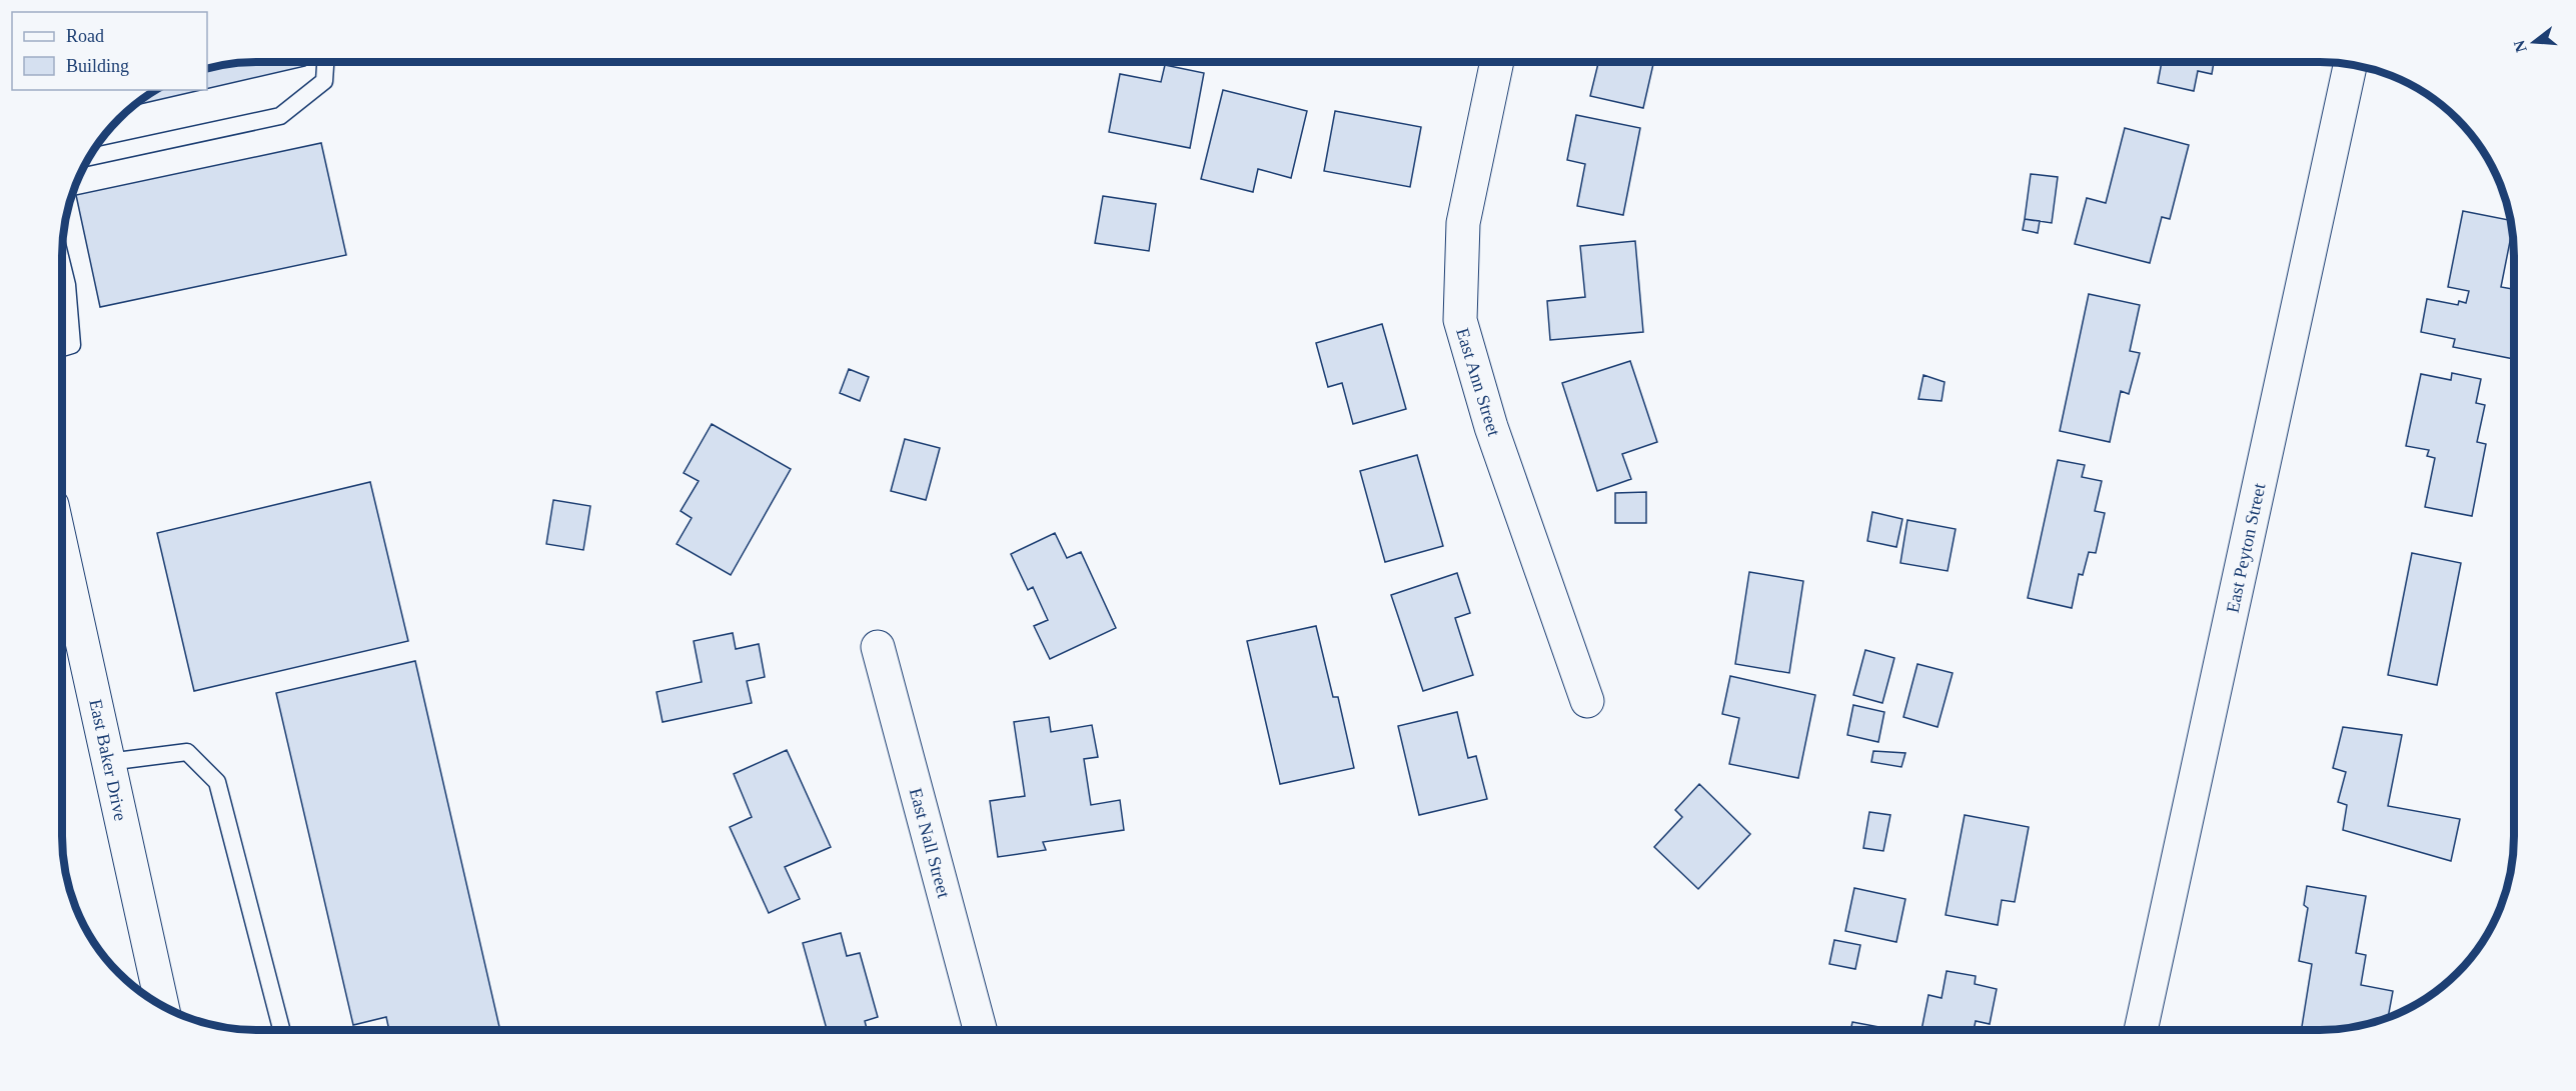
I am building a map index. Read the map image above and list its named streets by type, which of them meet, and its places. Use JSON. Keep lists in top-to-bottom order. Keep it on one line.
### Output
{"streets":{"street":["East Ann Street","East Peyton Street","East Baker Drive","East Nall Street"]},"legend":["Road","Building"],"north":"left"}
